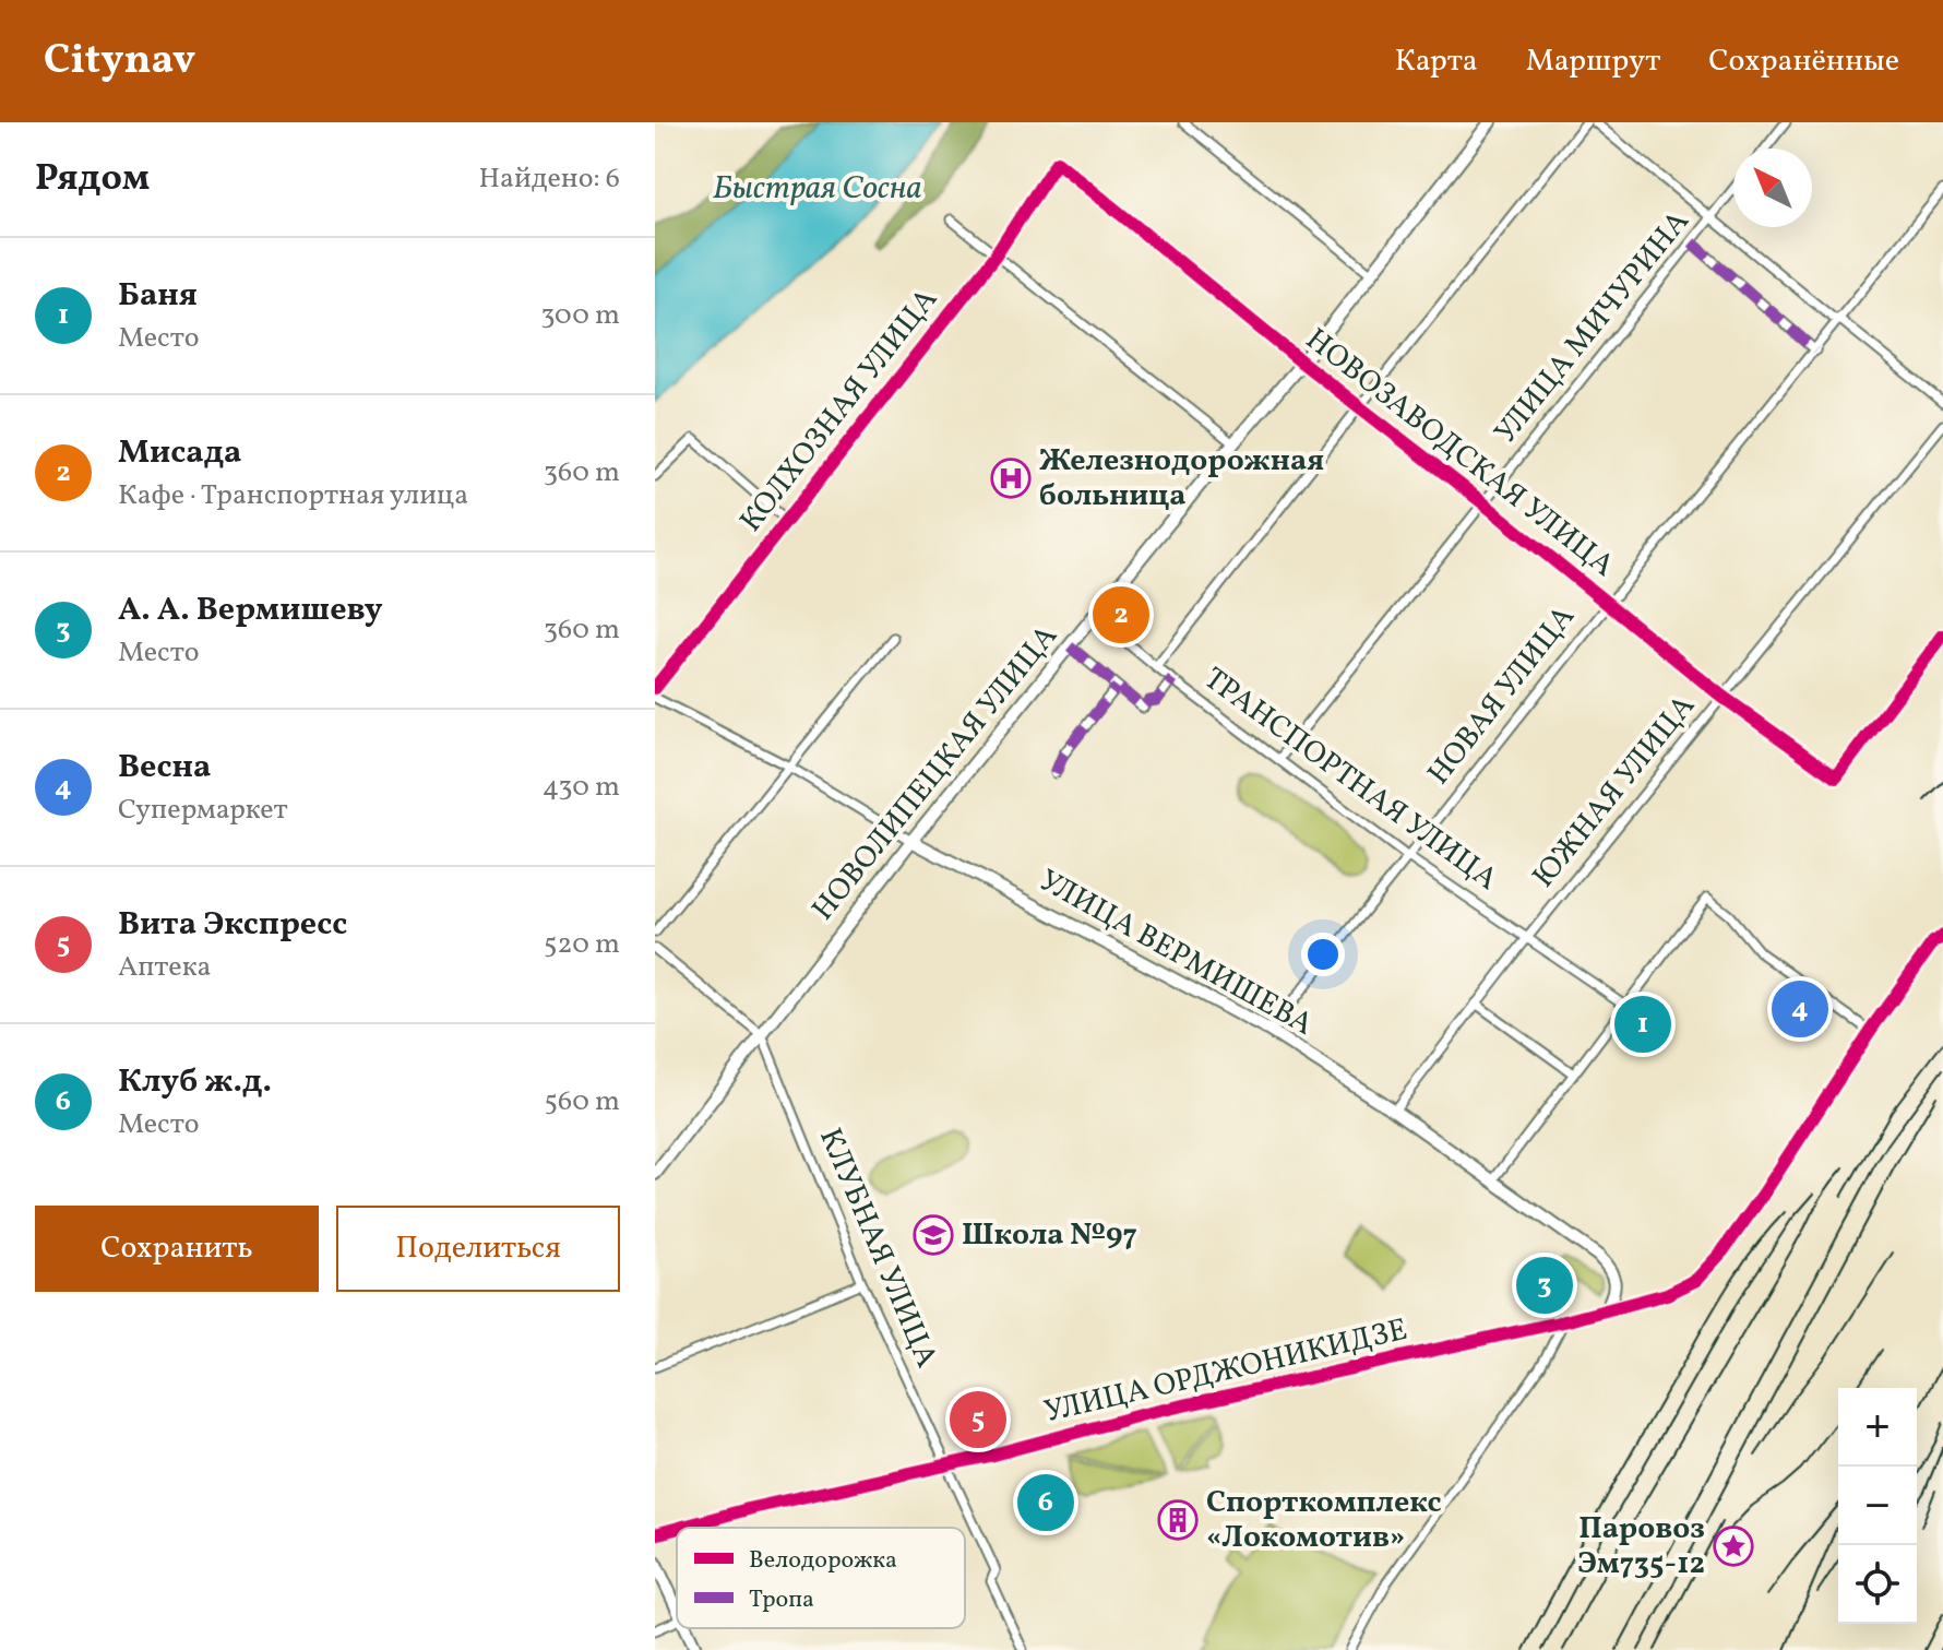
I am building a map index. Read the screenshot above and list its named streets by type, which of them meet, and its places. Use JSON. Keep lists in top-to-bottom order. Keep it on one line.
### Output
{"streets":{"street":["УЛИЦА МИЧУРИНА","КОЛХОЗНАЯ УЛИЦА","НОВОЗАВОДСКАЯ УЛИЦА","НОВАЯ УЛИЦА","НОВОЛИПЕЦКАЯ УЛИЦА","ТРАНСПОРТНАЯ УЛИЦА","ЮЖНАЯ УЛИЦА","УЛИЦА ВЕРМИШЕВА","КЛУБНАЯ УЛИЦА","УЛИЦА ОРДЖОНИКИДЗЕ"]},"crossings":[["УЛИЦА МИЧУРИНА","НОВОЗАВОДСКАЯ УЛИЦА"],["УЛИЦА МИЧУРИНА","ТРАНСПОРТНАЯ УЛИЦА"],["КОЛХОЗНАЯ УЛИЦА","НОВОЗАВОДСКАЯ УЛИЦА"],["НОВОЗАВОДСКАЯ УЛИЦА","НОВАЯ УЛИЦА"],["НОВОЗАВОДСКАЯ УЛИЦА","НОВОЛИПЕЦКАЯ УЛИЦА"],["НОВОЗАВОДСКАЯ УЛИЦА","ЮЖНАЯ УЛИЦА"],["НОВАЯ УЛИЦА","ТРАНСПОРТНАЯ УЛИЦА"],["НОВАЯ УЛИЦА","УЛИЦА ВЕРМИШЕВА"],["НОВОЛИПЕЦКАЯ УЛИЦА","ТРАНСПОРТНАЯ УЛИЦА"],["НОВОЛИПЕЦКАЯ УЛИЦА","УЛИЦА ВЕРМИШЕВА"],["НОВОЛИПЕЦКАЯ УЛИЦА","КЛУБНАЯ УЛИЦА"],["ТРАНСПОРТНАЯ УЛИЦА","ЮЖНАЯ УЛИЦА"],["ЮЖНАЯ УЛИЦА","УЛИЦА ВЕРМИШЕВА"],["УЛИЦА ВЕРМИШЕВА","УЛИЦА ОРДЖОНИКИДЗЕ"],["КЛУБНАЯ УЛИЦА","УЛИЦА ОРДЖОНИКИДЗЕ"]],"water":["Быстрая Сосна"],"places":{"hospital":["Железнодорожная больница"],"school or university":["Школа №97"],"building":["Спорткомплекс «Локомотив»"],"place":["Паровоз Эм735-12"]},"legend":["Велодорожка","Тропа"],"north":"top left","page":{"header":"Citynav","nav":["Карта","Маршрут","Сохранённые"],"heading":["Рядом","Найдено: 6"],"list":[{"mark":"1","name":"Баня","note":"Место","value":"300 m"},{"mark":"2","name":"Мисада","note":"Кафе · Транспортная улица","value":"360 m"},{"mark":"3","name":"А. А. Вермишеву","note":"Место","value":"360 m"},{"mark":"4","name":"Весна","note":"Супермаркет","value":"430 m"},{"mark":"5","name":"Вита Экспресс","note":"Аптека","value":"520 m"},{"mark":"6","name":"Клуб ж.д.","note":"Место","value":"560 m"}],"pins":["2","4","1","3","5","6"],"buttons":["Сохранить","Поделиться"],"map_buttons":["+","−"]}}
